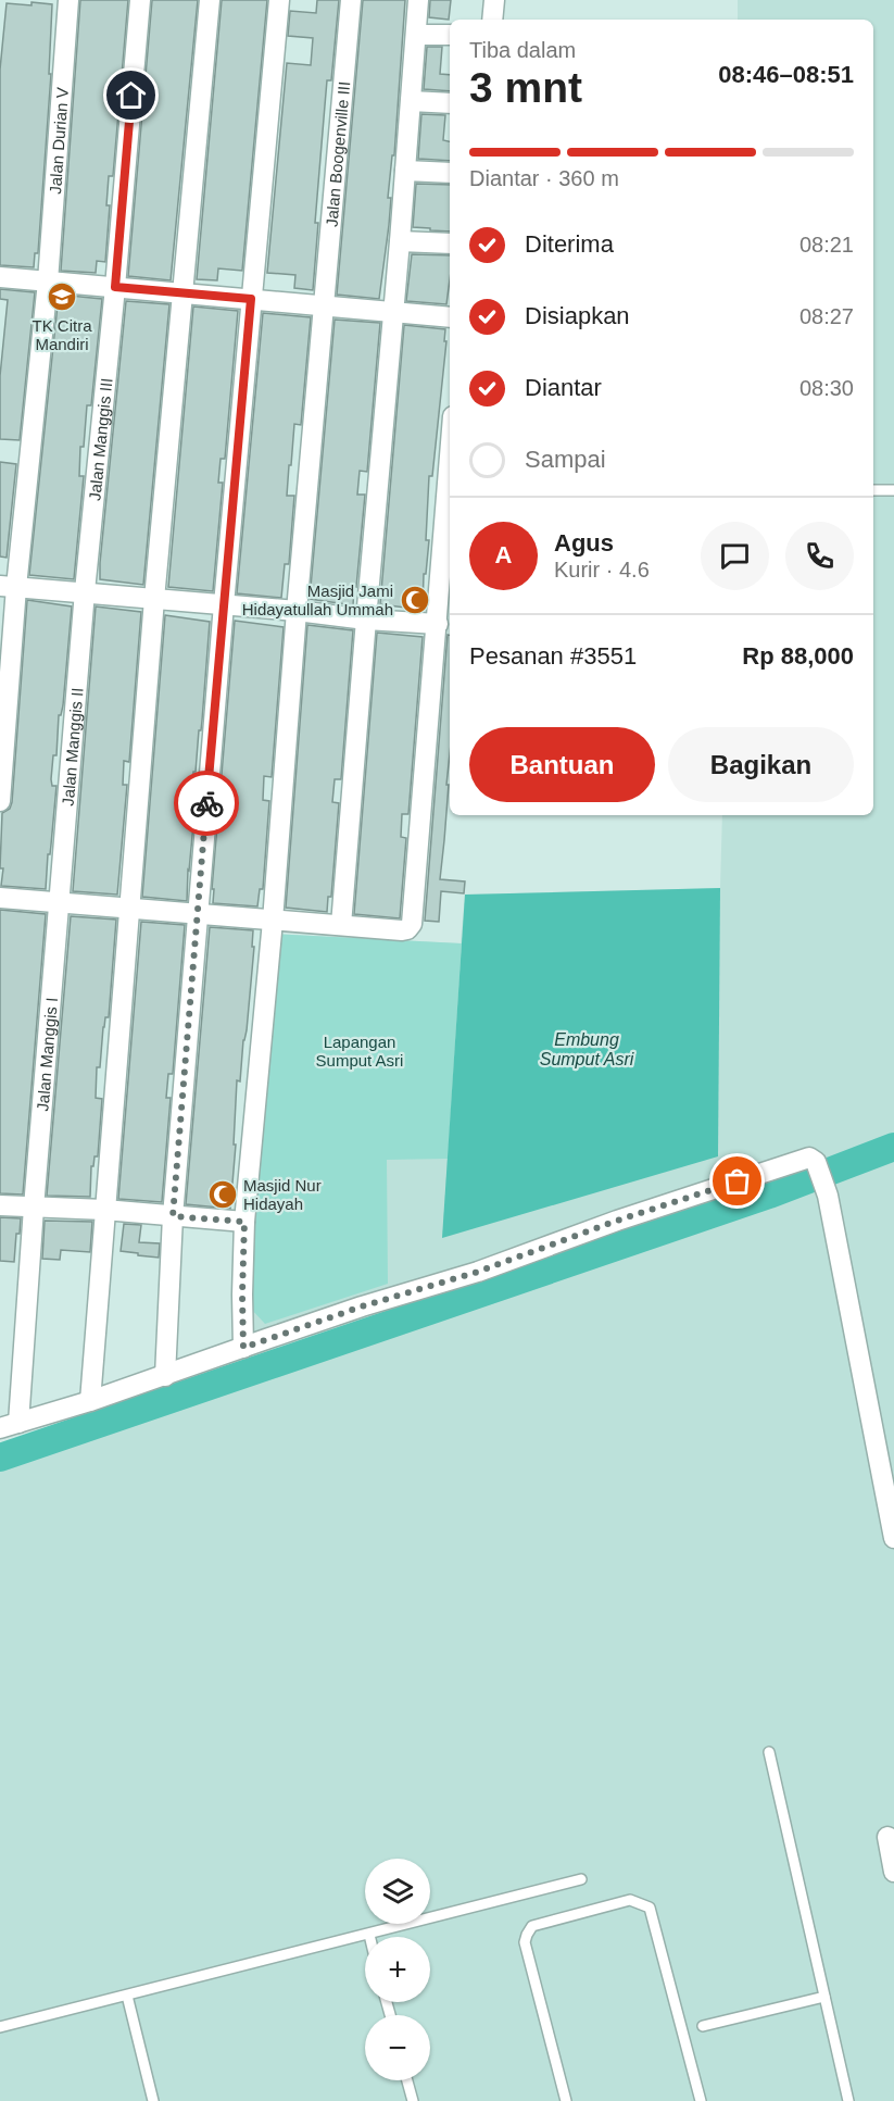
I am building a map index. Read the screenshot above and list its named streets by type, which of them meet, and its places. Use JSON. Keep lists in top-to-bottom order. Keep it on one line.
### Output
{"streets":{"street":["Jalan Durian V","Jalan Boogenville III","Jalan Manggis III","Jalan Manggis II","Jalan Manggis I"]},"crossings":[["Jalan Manggis III","Jalan Manggis II"],["Jalan Manggis II","Jalan Manggis I"]],"water":["Embung Sumput Asri"],"parks":["Lapangan Sumput Asri"],"places":{"school or university":["TK Citra Mandiri"],"mosque":["Masjid Jami Hidayatullah Ummah","Masjid Nur Hidayah"]},"page":{"heading":["3 mnt","Tiba dalam","08:46–08:51"],"panel":["Agus","Kurir · 4.6","Pesanan #3551","Rp 88,000"],"bar":"Diantar · 360 m","list":[["Diterima","08:21"],["Disiapkan","08:27"],["Diantar","08:30"],"Sampai"],"round":"A","buttons":["Bantuan","Bagikan"],"map_buttons":["+","−"]}}
